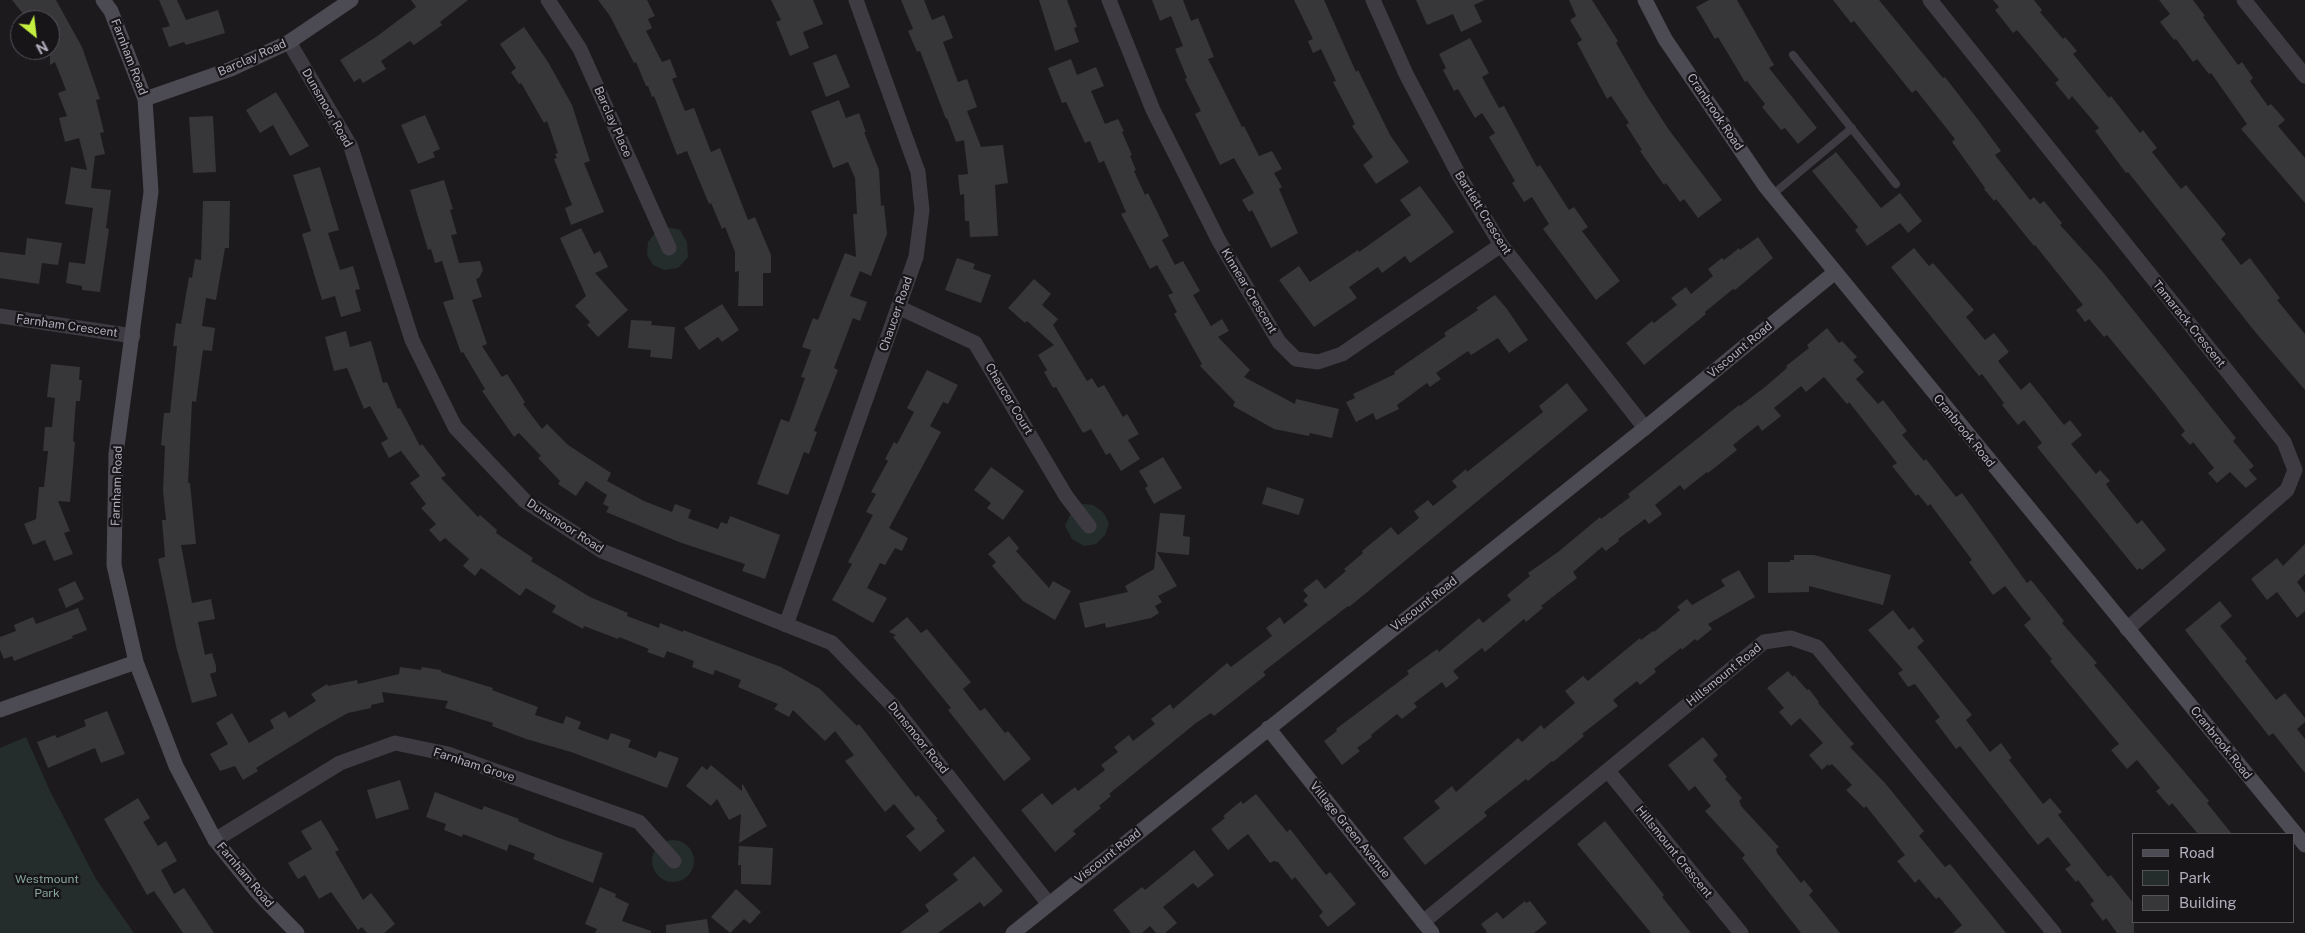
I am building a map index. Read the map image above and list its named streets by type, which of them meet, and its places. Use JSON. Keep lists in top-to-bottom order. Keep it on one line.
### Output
{"streets":{"street":["Farnham Road","Barclay Road","Dunsmoor Road","Cranbrook Road","Barclay Place","Bartlett Crescent","Kinnear Crescent","Chaucer Road","Tamarack Crescent","Farnham Crescent","Viscount Road","Chaucer Court","Hillsmount Road","Farnham Grove","Village Green Avenue","Hillsmount Crescent"]},"crossings":[["Farnham Road","Barclay Road"],["Farnham Road","Farnham Crescent"],["Farnham Road","Farnham Grove"],["Barclay Road","Dunsmoor Road"],["Dunsmoor Road","Chaucer Road"],["Dunsmoor Road","Viscount Road"],["Cranbrook Road","Tamarack Crescent"],["Cranbrook Road","Viscount Road"],["Bartlett Crescent","Kinnear Crescent"],["Bartlett Crescent","Viscount Road"],["Chaucer Road","Chaucer Court"],["Viscount Road","Village Green Avenue"],["Hillsmount Road","Village Green Avenue"],["Hillsmount Road","Hillsmount Crescent"]],"parks":["Westmount Park"],"legend":["Road","Park","Building"],"north":"bottom right"}
